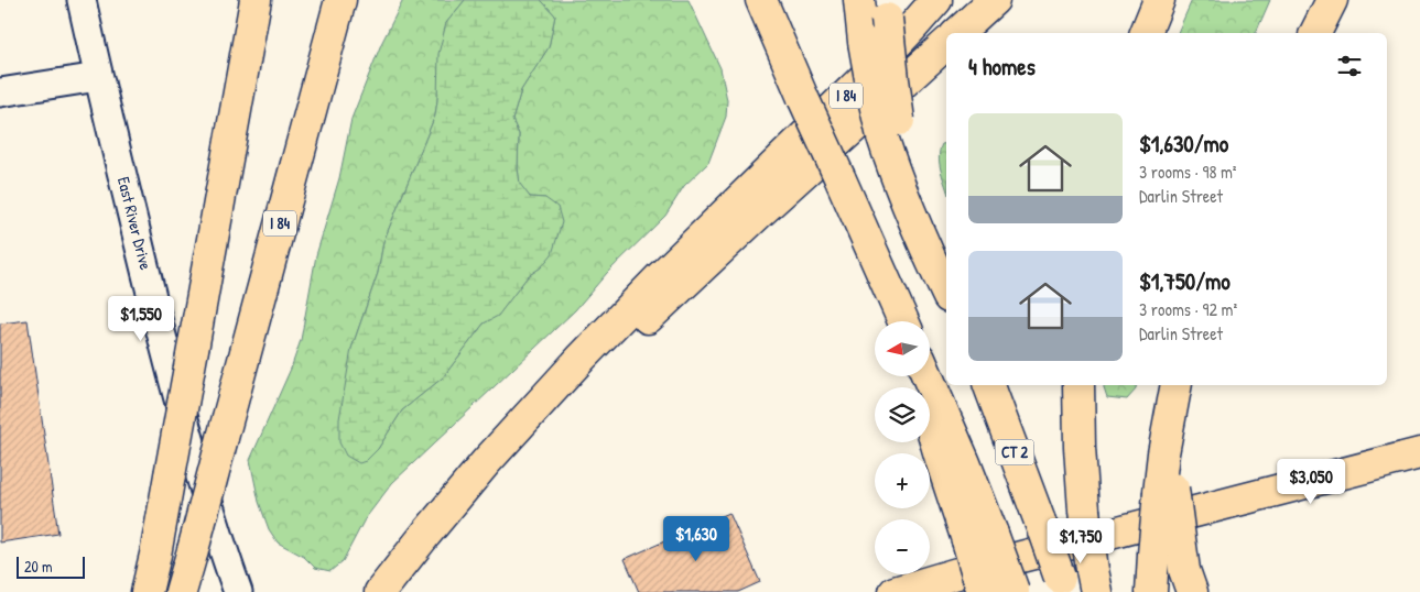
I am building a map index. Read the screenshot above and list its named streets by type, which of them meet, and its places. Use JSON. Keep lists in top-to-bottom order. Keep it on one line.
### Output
{"streets":{"main road":["I 84","CT 2"],"street":["East River Drive"]},"scale_bar":"20 m","north":"left","page":{"heading":"4 homes","list":[{"name":"$1,630/mo","note":"3 rooms · 98 m² · Darlin Street"},{"name":"$1,750/mo","note":"3 rooms · 92 m² · Darlin Street"}],"price":["$1,550","$3,050","$1,630","$1,750"],"map_buttons":["+","−"],"scale":"20 m"}}
